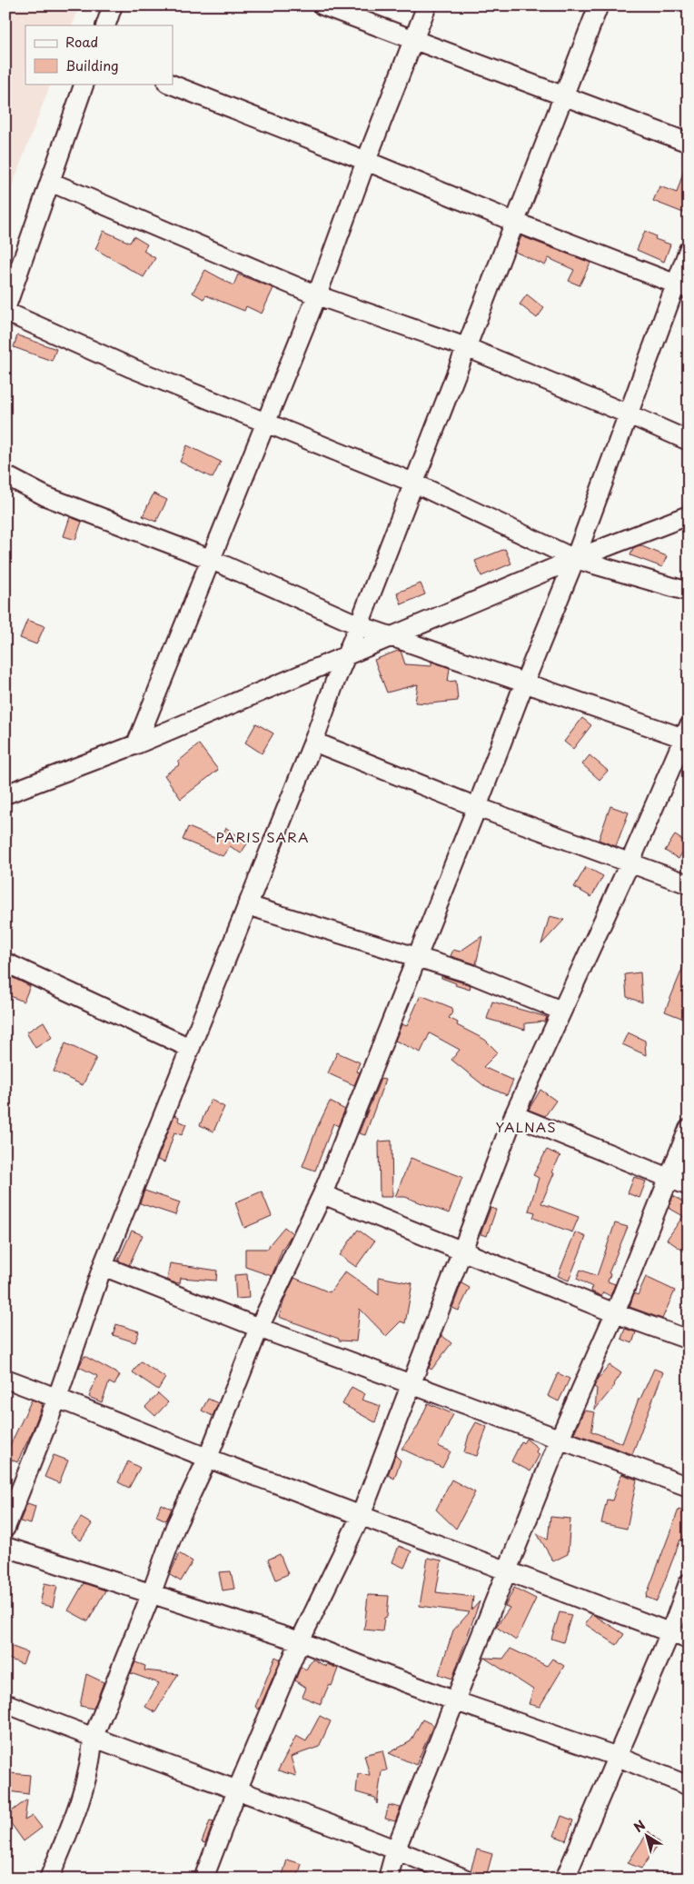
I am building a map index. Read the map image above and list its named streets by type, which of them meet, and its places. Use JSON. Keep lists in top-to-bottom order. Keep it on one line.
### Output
{"districts":["PARIS SARA","YALNAS"],"legend":["Road","Building"],"north":"top left"}
